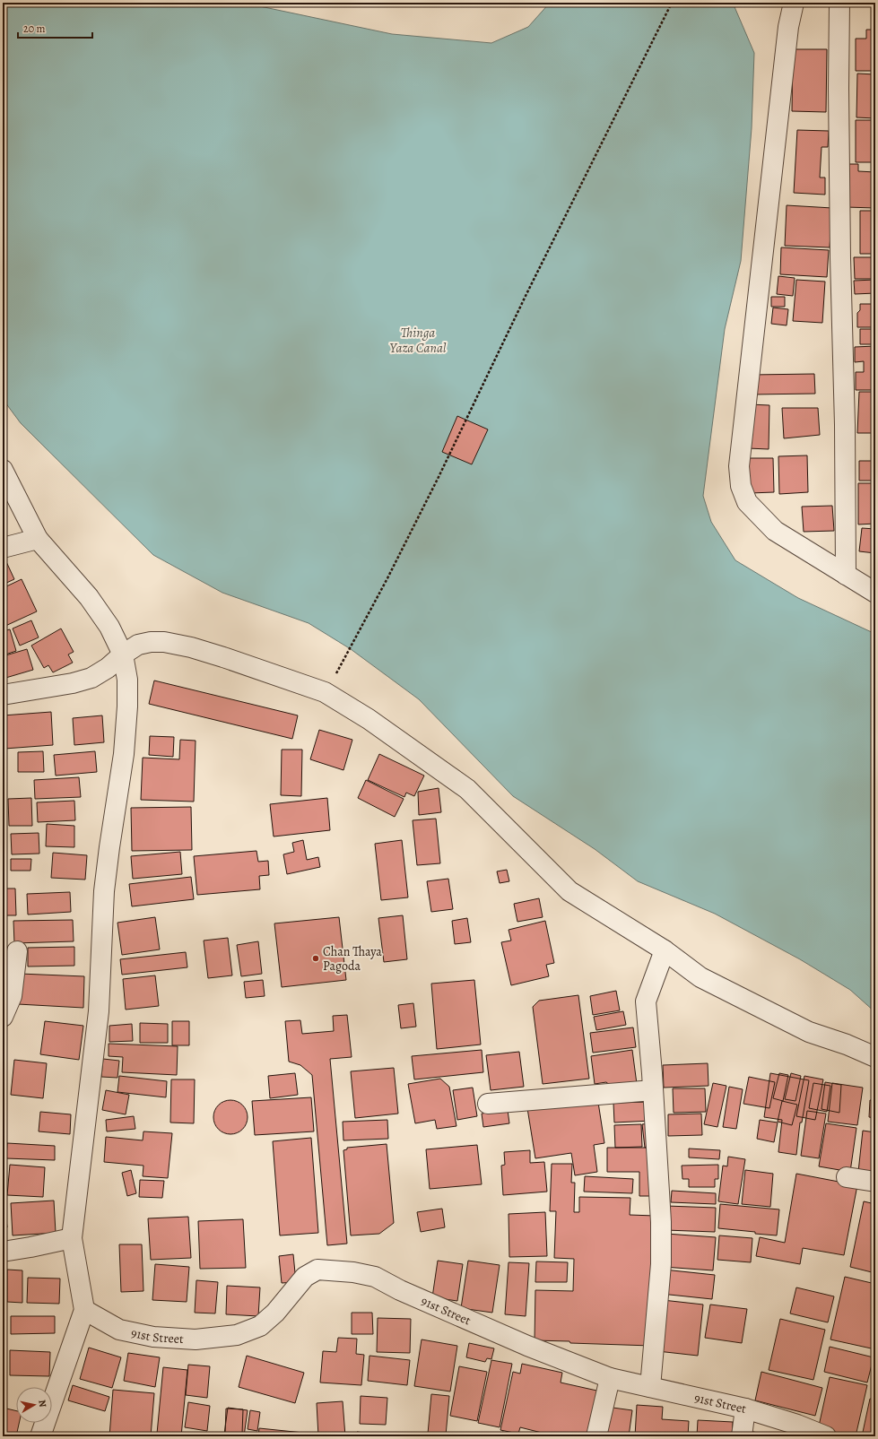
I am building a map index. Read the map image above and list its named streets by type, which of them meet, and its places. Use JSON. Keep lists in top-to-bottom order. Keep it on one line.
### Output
{"streets":{"street":["91st Street"]},"water":["Thinga Yaza Canal"],"places":["Chan Thaya Pagoda"],"scale_bar":"20 m","north":"right"}
